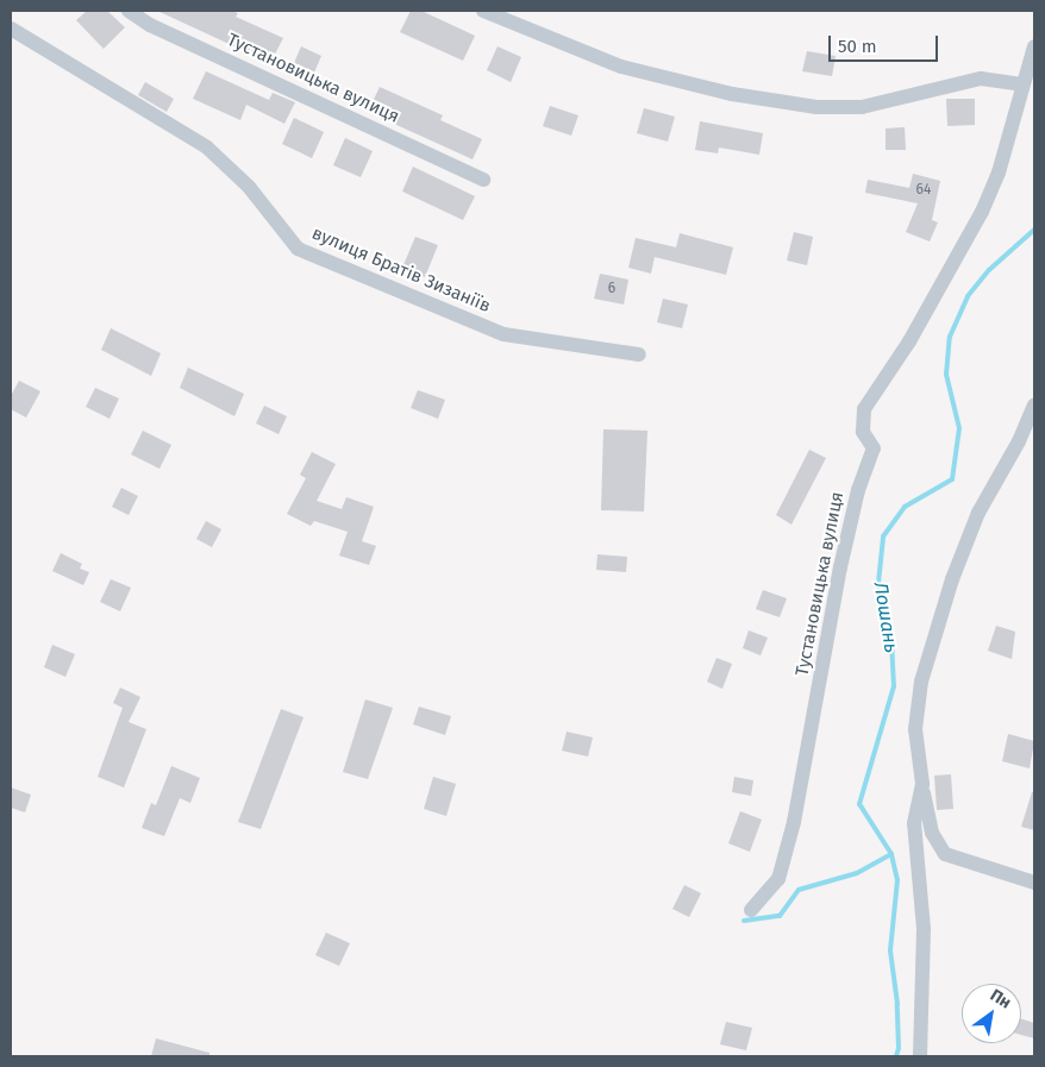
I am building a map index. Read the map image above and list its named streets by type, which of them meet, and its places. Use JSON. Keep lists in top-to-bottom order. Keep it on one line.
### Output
{"streets":{"street":["Тустановицька вулиця","вулиця Братів Зизаніїв"]},"water":["Лошань"],"house_numbers":["64","6"],"scale_bar":"50 m","north":"top right"}
